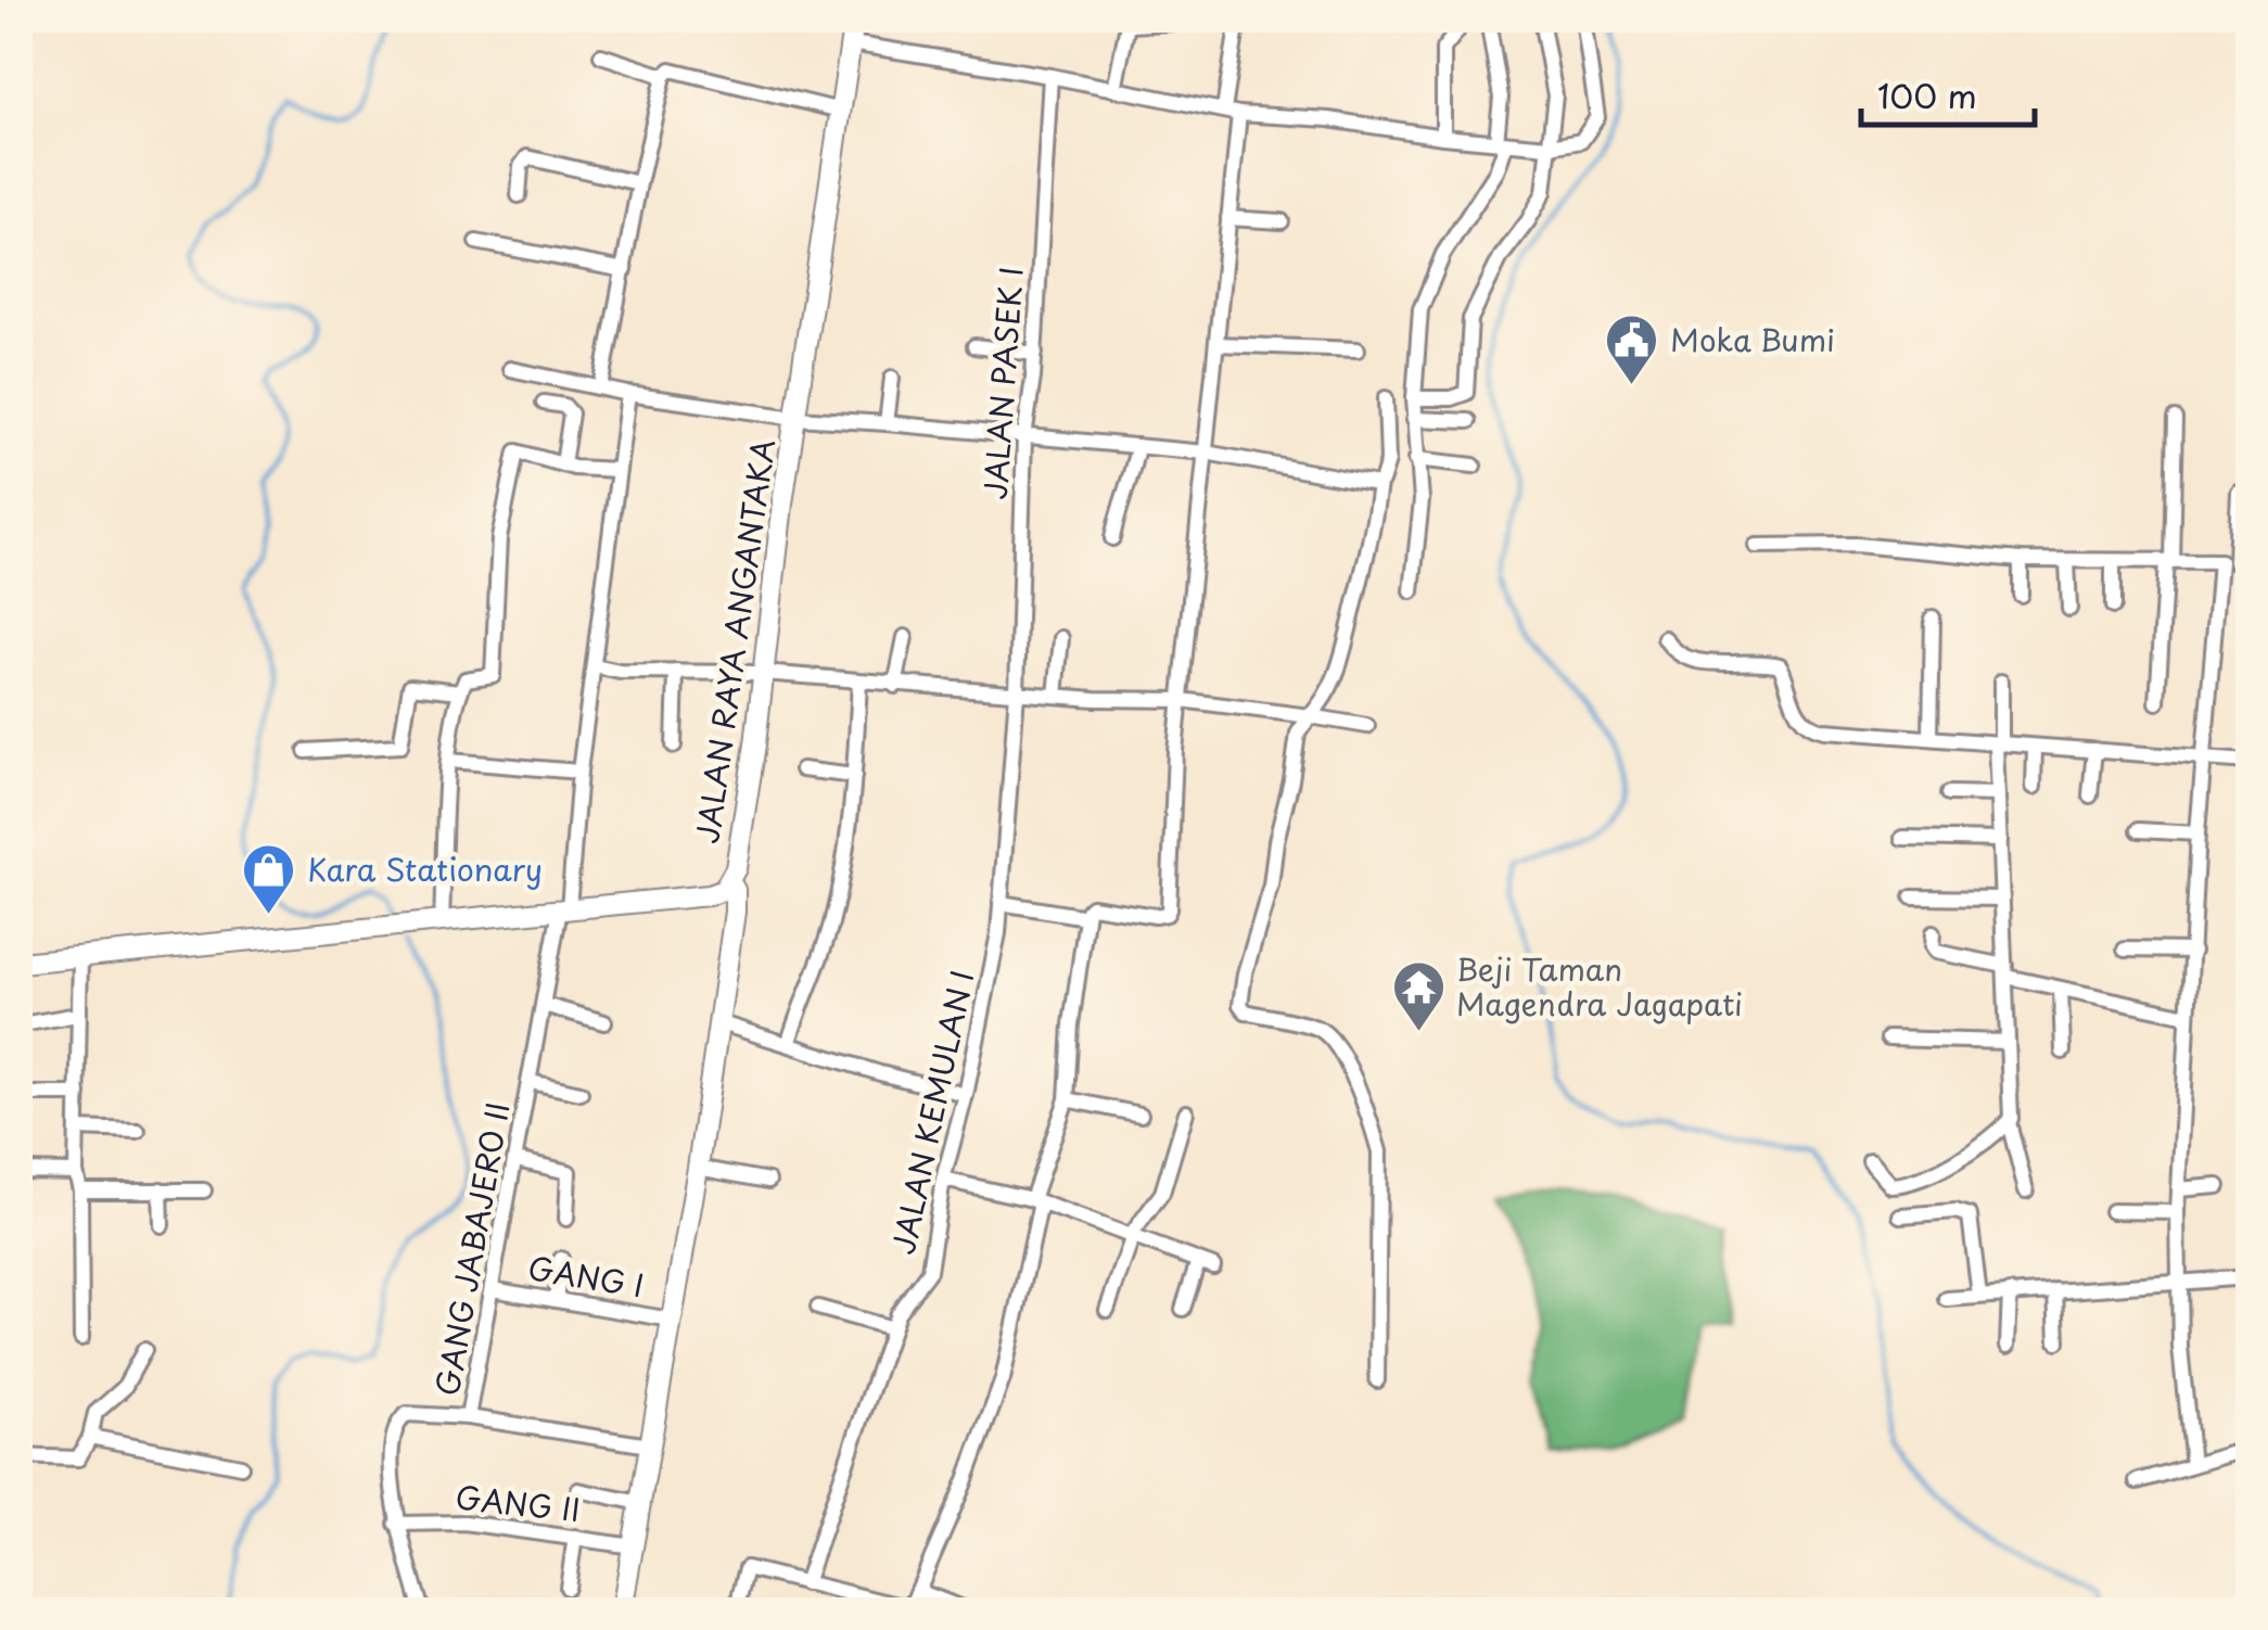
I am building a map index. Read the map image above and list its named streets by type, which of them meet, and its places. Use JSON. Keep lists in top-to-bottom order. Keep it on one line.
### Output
{"streets":{"main road":["JALAN RAYA ANGANTAKA"],"street":["JALAN PASEK I","JALAN KEMULAN I","GANG JABAJERO II","GANG I","GANG II"]},"crossings":[["JALAN PASEK I","JALAN KEMULAN I"],["JALAN RAYA ANGANTAKA","GANG JABAJERO II"],["GANG JABAJERO II","GANG I"]],"places":{"public building":["Moka Bumi"],"shop":["Kara Stationary"],"temple":["Beji Taman Magendra Jagapati"]},"scale_bar":"100 m"}
